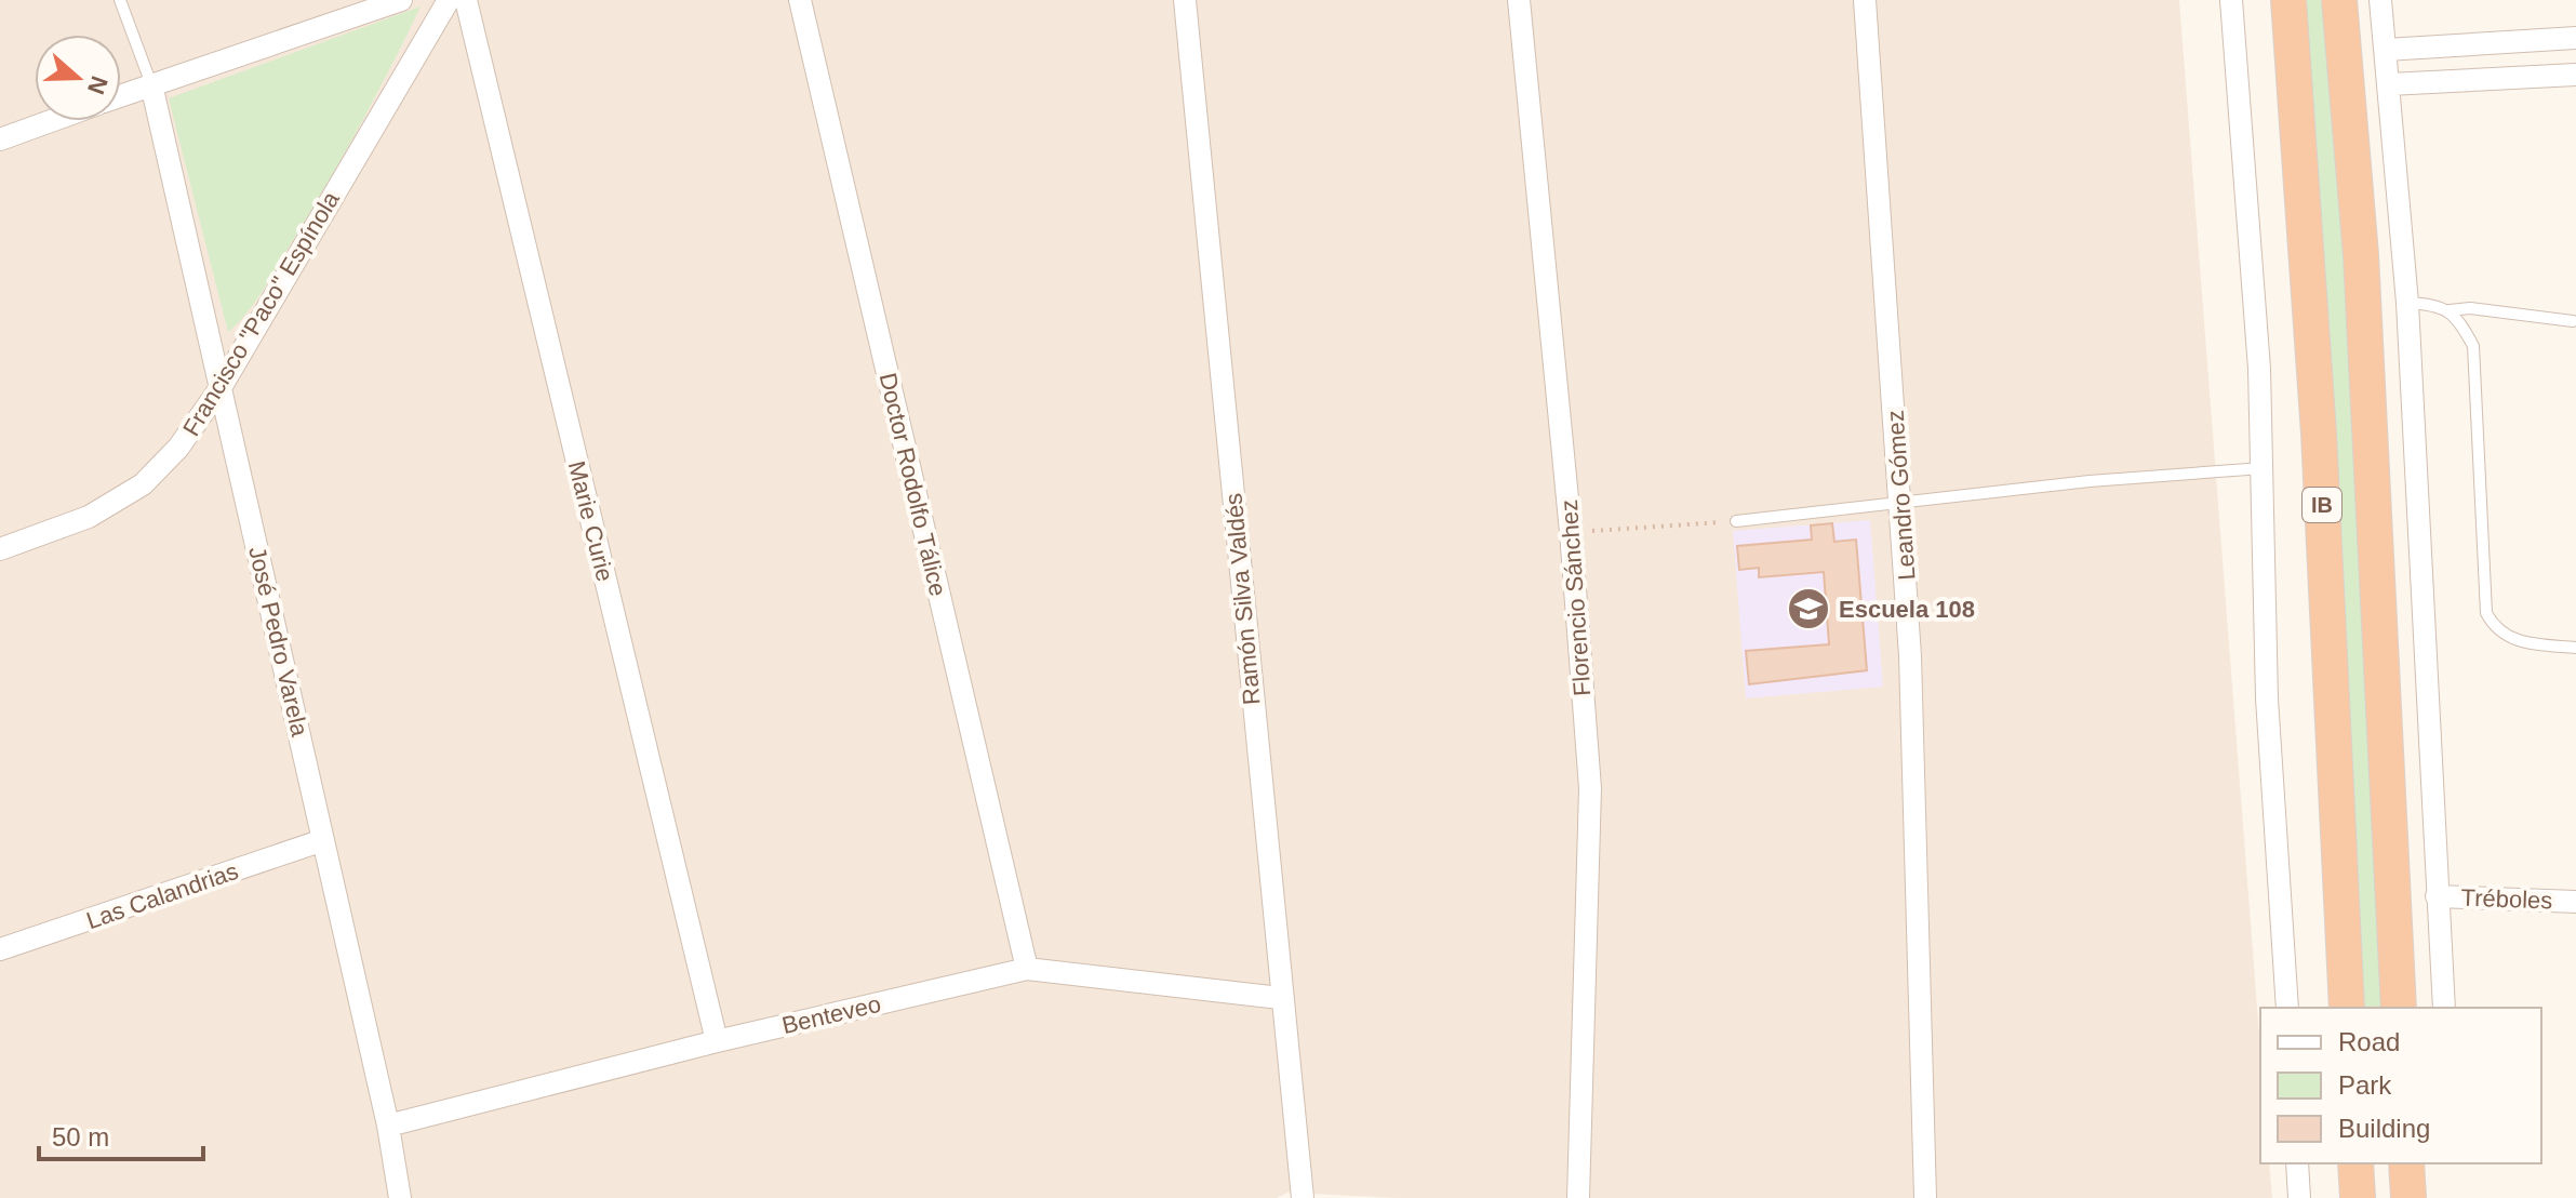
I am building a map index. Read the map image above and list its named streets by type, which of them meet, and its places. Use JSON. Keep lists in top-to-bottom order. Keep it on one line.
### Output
{"streets":{"highway":["IB"],"street":["Francisco \"Paco\" Espínola","Doctor Rodolfo Tálice","Leandro Gómez","Marie Curie","Florencio Sánchez","Ramón Silva Valdés","José Pedro Varela","Las Calandrias","Tréboles","Benteveo"]},"crossings":[["Francisco \"Paco\" Espínola","José Pedro Varela"],["Doctor Rodolfo Tálice","Benteveo"],["Marie Curie","Benteveo"],["Ramón Silva Valdés","Benteveo"],["José Pedro Varela","Las Calandrias"],["José Pedro Varela","Benteveo"]],"places":{"school or university":["Escuela 108"]},"legend":["Road","Park","Building"],"scale_bar":"50 m","north":"right"}
